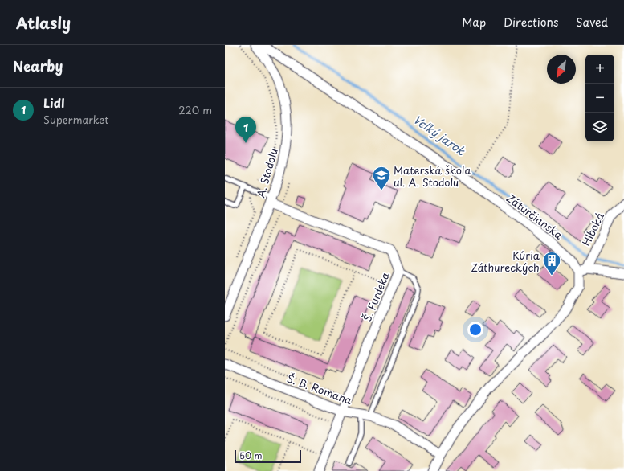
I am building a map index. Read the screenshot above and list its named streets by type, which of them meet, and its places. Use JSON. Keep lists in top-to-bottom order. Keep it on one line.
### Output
{"streets":{"street":["A. Stodolu","Záturčianska","Hlboká","Š. Furdeka","Š. B. Romana"]},"crossings":[["A. Stodolu","Š. Furdeka"],["Š. Furdeka","Š. B. Romana"]],"water":["Veľký jarok"],"places":{"school or university":["Materská škola ul. A. Stodolu"],"building":["Kúria Záthureckých"]},"scale_bar":"50 m","north":"bottom left","page":{"header":"Atlasly","nav":["Map","Directions","Saved"],"heading":"Nearby","map_buttons":["+","−"],"list":[{"mark":"1","name":"Lidl","note":"Supermarket","value":"220 m"}],"pins":"1","scale":"50 m"}}
